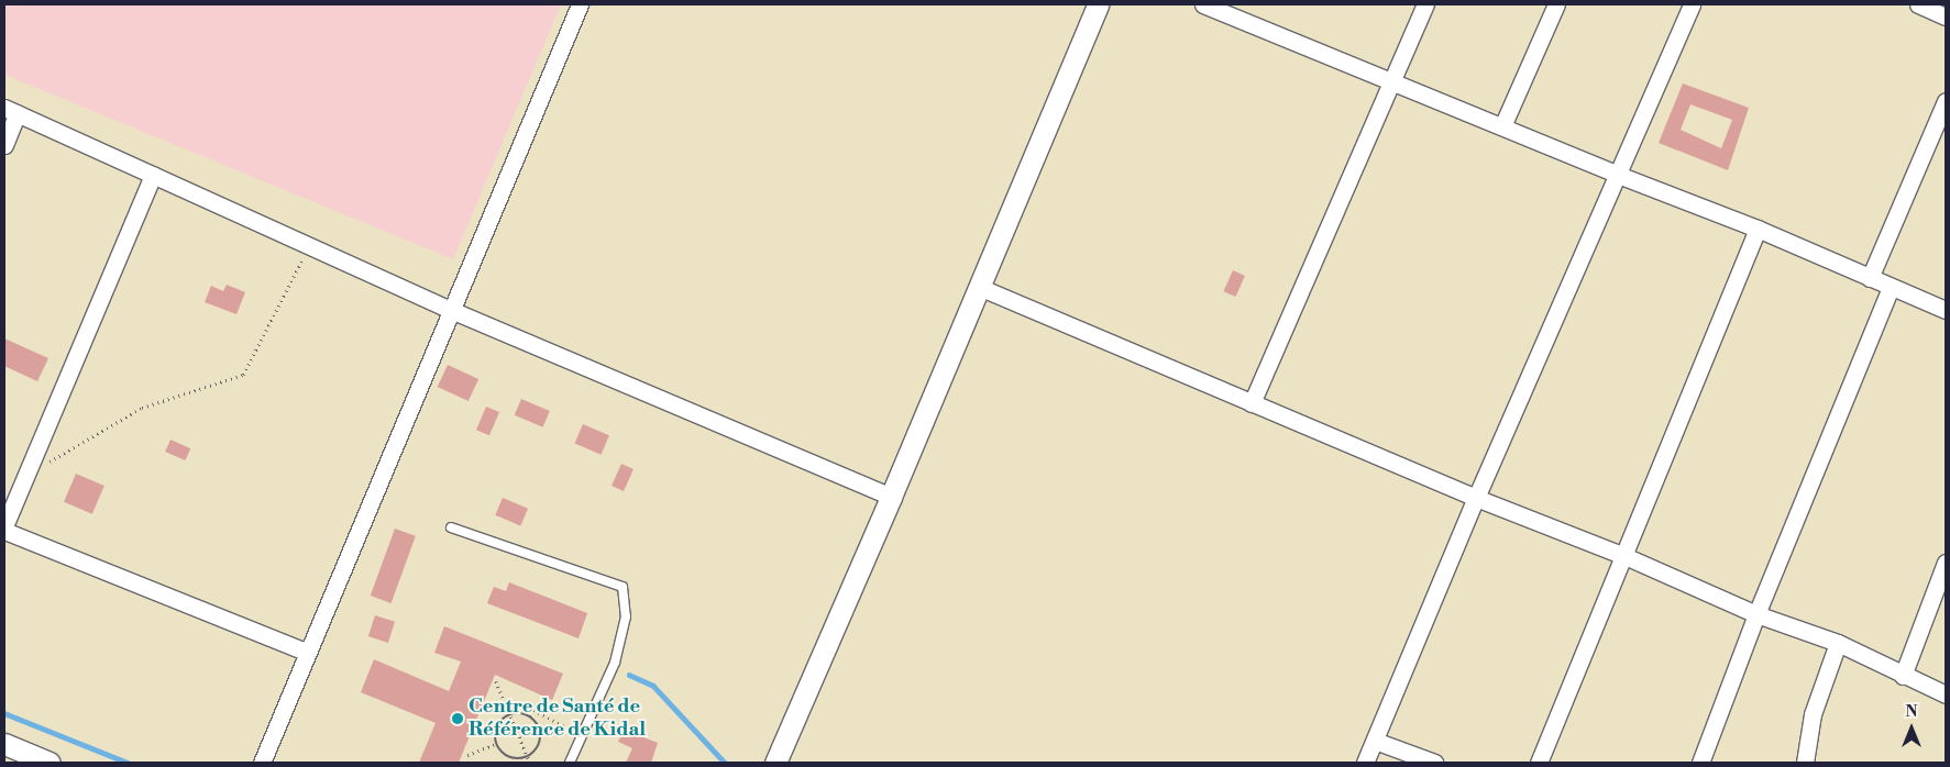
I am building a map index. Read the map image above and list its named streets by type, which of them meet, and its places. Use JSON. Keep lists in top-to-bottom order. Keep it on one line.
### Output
{"places":["Centre de Santé de Référence de Kidal"],"north":"top"}
